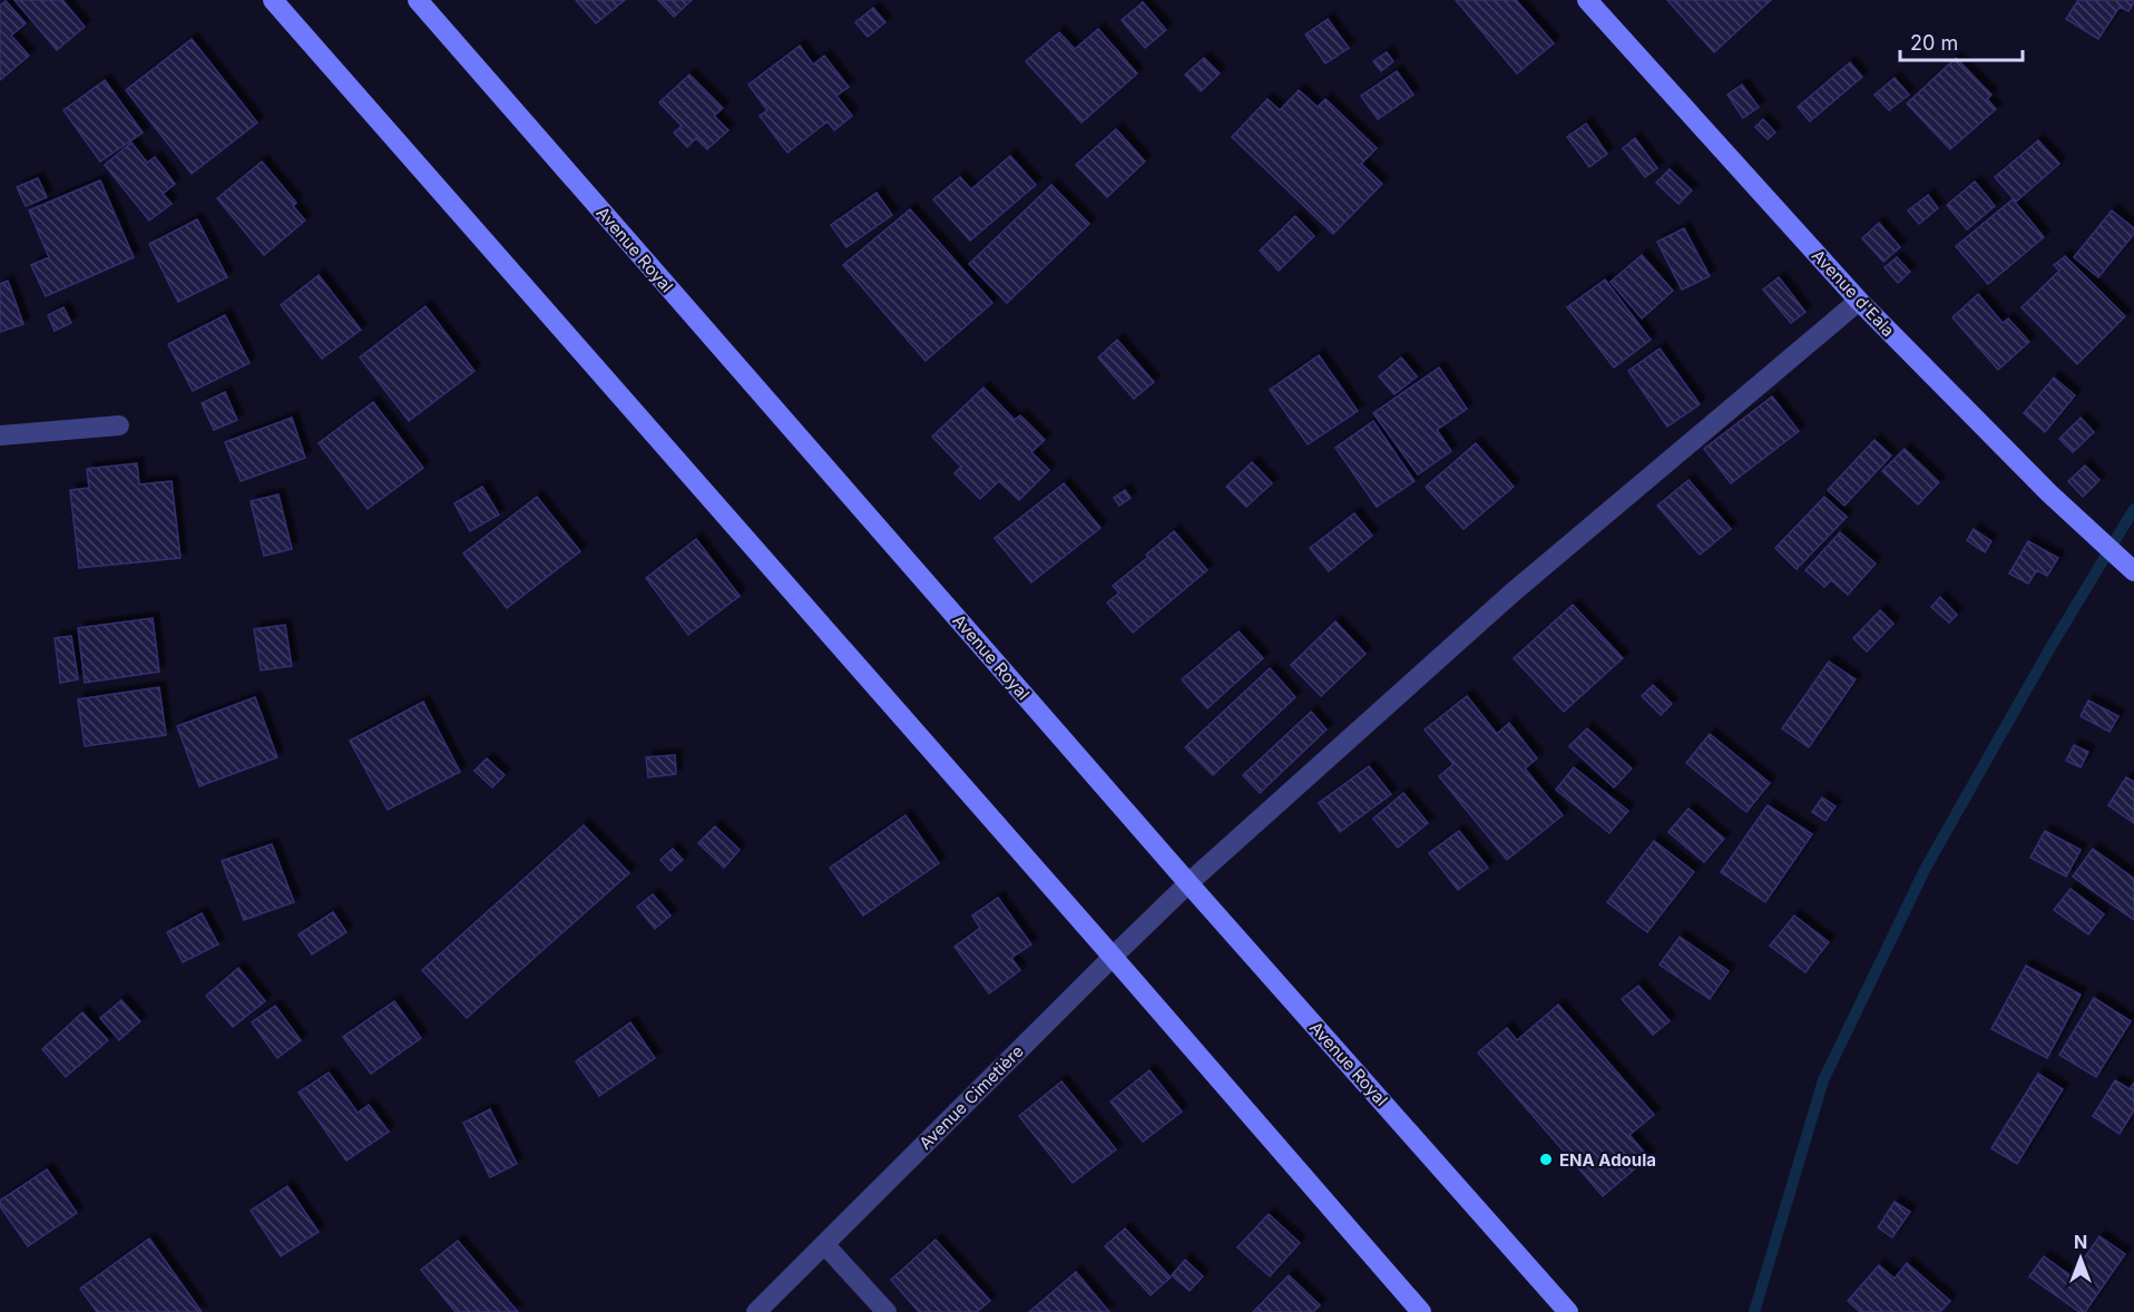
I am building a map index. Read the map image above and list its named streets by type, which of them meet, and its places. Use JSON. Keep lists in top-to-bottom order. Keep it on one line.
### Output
{"streets":{"street":["Avenue Royal","Avenue d'Eala","Avenue Cimetière"]},"crossings":[["Avenue Royal","Avenue Cimetière"],["Avenue d'Eala","Avenue Cimetière"]],"places":["ENA Adoula"],"scale_bar":"20 m","north":"top"}
